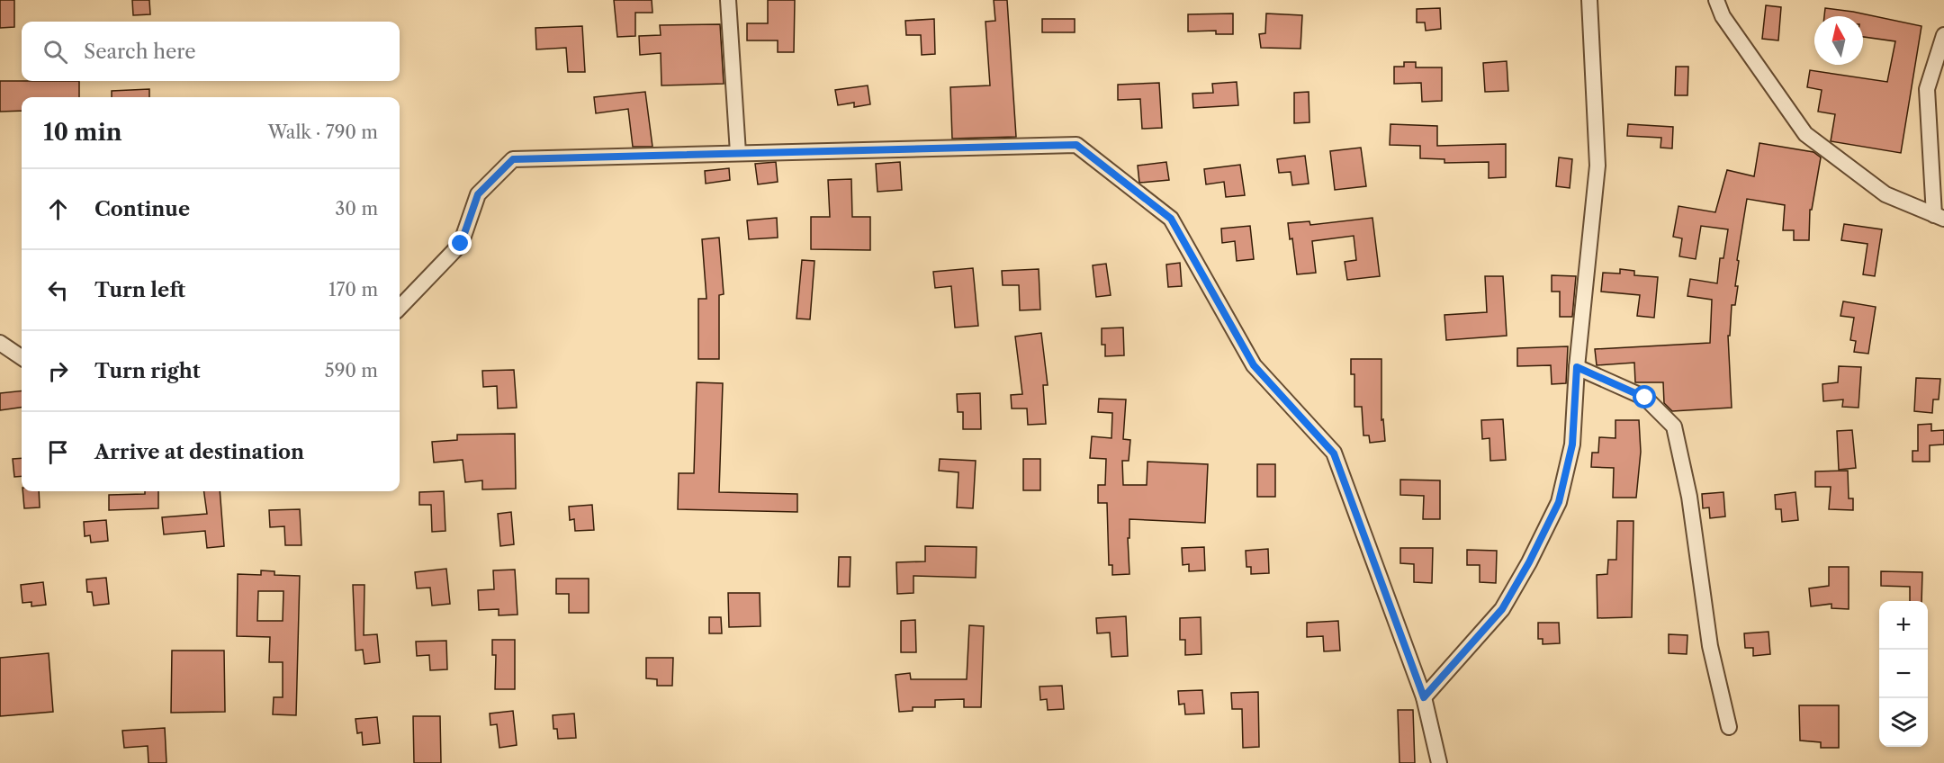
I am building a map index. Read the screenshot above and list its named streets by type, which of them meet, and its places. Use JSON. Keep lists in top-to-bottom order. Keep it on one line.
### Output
{"north":"top","page":{"search":"Search here","heading":["10 min","Walk · 790 m"],"list":[["Continue","30 m"],["Turn left","170 m"],["Turn right","590 m"],"Arrive at destination"],"map_buttons":["+","−"]}}
